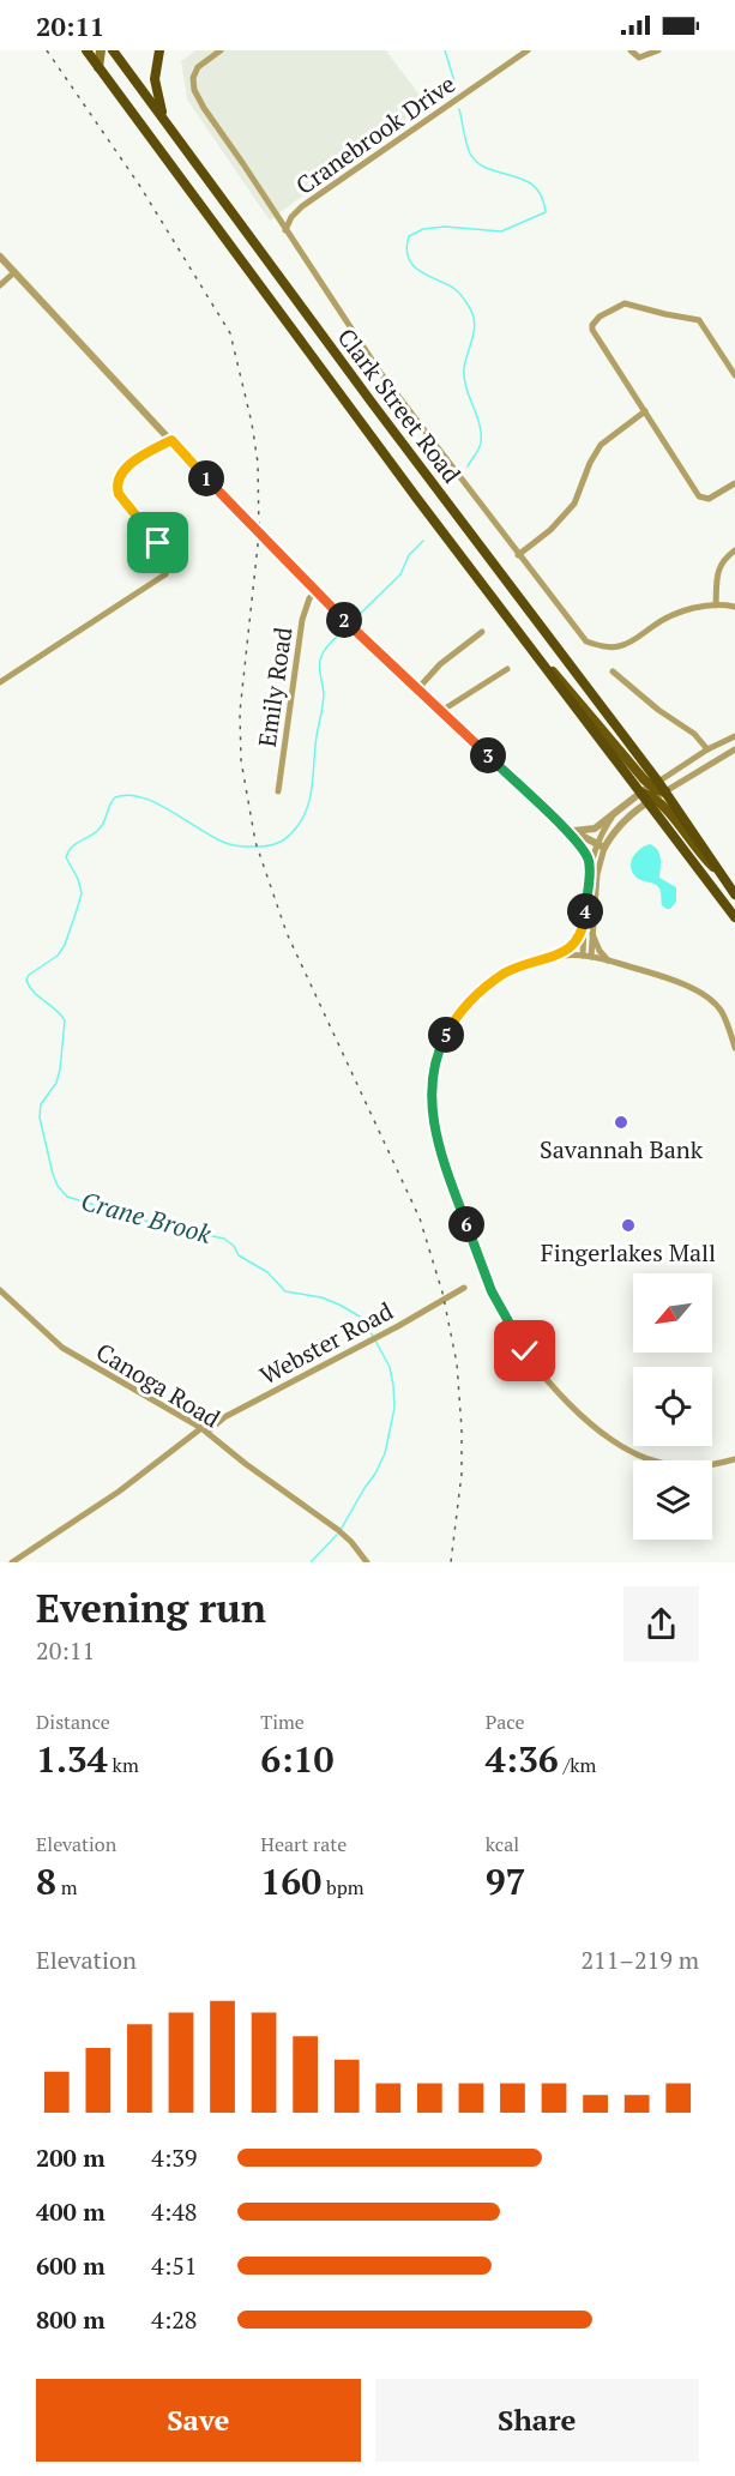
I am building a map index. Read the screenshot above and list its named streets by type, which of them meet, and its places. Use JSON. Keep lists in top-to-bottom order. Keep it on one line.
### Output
{"streets":{"highway":["Clark Street Road"],"street":["Cranebrook Drive","Emily Road","Webster Road","Canoga Road"]},"crossings":[["Webster Road","Canoga Road"]],"water":["Crane Brook"],"places":["Savannah Bank","Fingerlakes Mall"],"north":"bottom left","page":{"status":"20:11","pins":["1","2","3","4","5","6"],"heading":["Evening run","20:11"],"stats":[["Distance","1.34 km"],["Time","6:10"],["Pace","4:36 /km"],["Elevation","8 m"],["Heart rate","160 bpm"],["kcal","97"]],"chart":["Elevation","211–219 m"],"list":[{"name":"200 m","note":"4:39"},{"name":"400 m","note":"4:48"},{"name":"600 m","note":"4:51"},{"name":"800 m","note":"4:28"}],"buttons":["Save","Share"]}}
